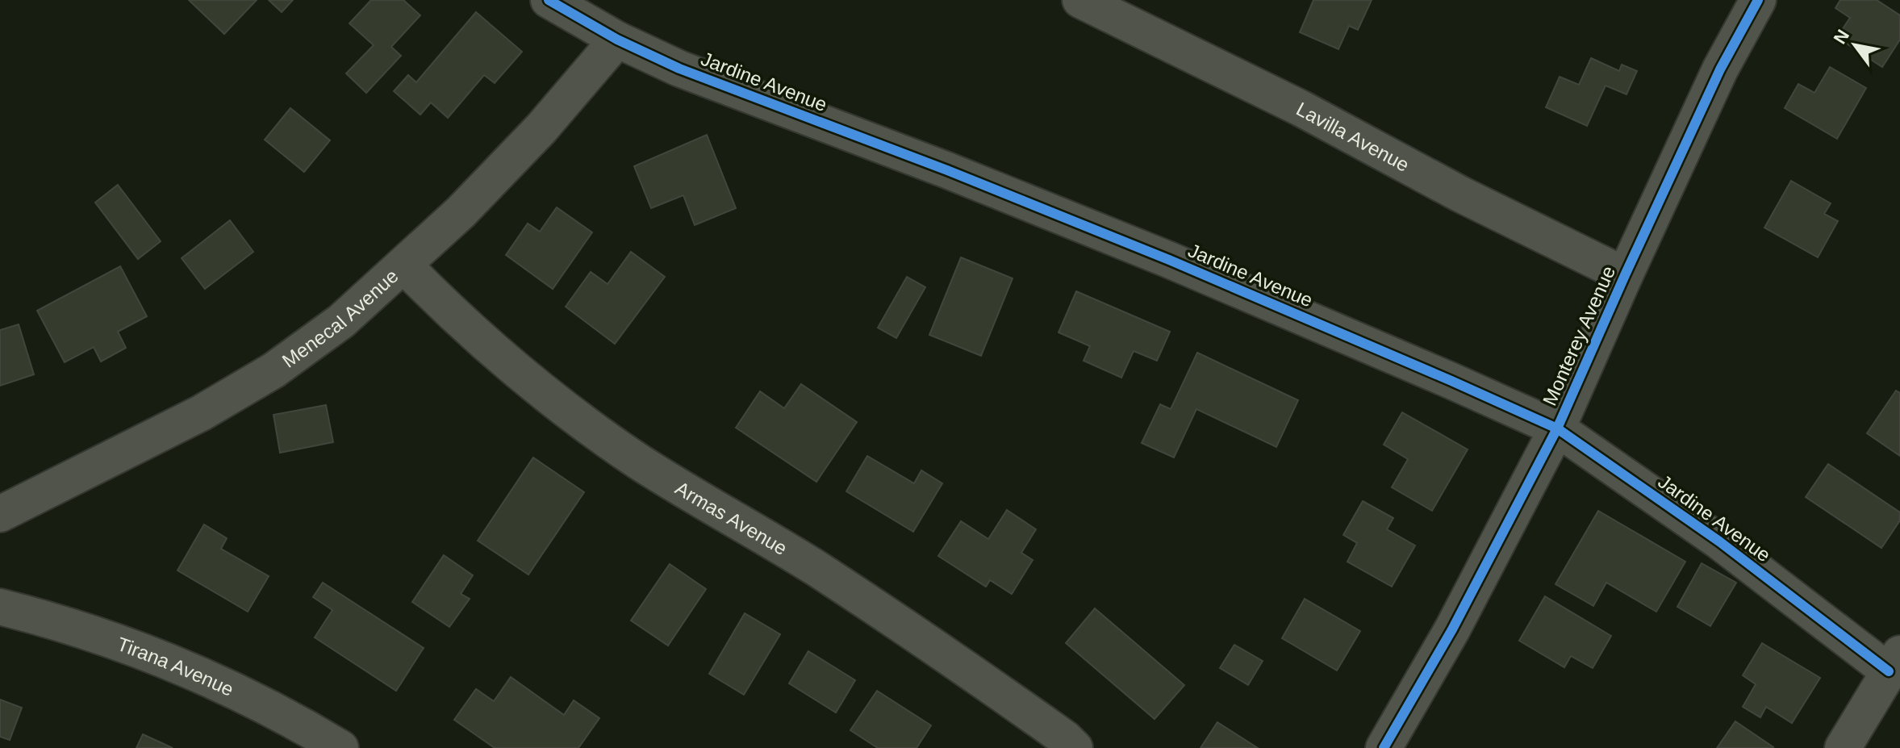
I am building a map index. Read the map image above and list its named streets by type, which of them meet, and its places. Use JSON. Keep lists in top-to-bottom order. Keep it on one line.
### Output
{"streets":{"street":["Jardine Avenue","Lavilla Avenue","Menecal Avenue","Monterey Avenue","Armas Avenue","Tirana Avenue"]},"crossings":[["Jardine Avenue","Menecal Avenue"],["Jardine Avenue","Monterey Avenue"],["Lavilla Avenue","Monterey Avenue"],["Menecal Avenue","Armas Avenue"]],"north":"top left"}
